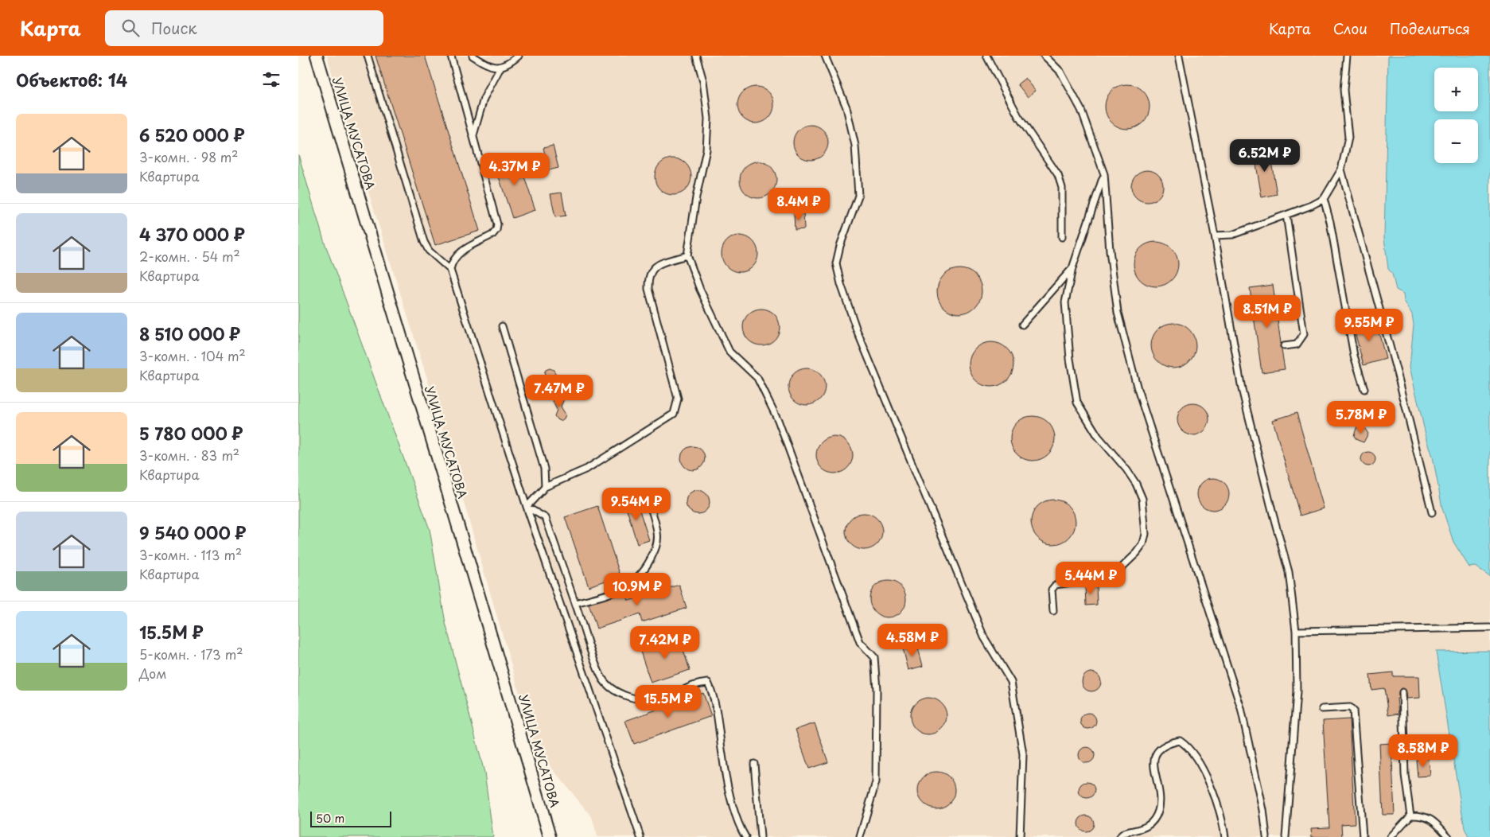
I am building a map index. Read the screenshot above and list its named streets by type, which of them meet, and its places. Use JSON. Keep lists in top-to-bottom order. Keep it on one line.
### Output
{"streets":{"street":["УЛИЦА МУСАТОВА"]},"scale_bar":"50 m","page":{"header":"Карта","search":"Поиск","nav":["Карта","Слои","Поделиться"],"heading":"Объектов: 14","map_buttons":["+","−"],"list":[{"name":"6 520 000 ₽","note":"3-комн. · 98 m² · Квартира"},{"name":"4 370 000 ₽","note":"2-комн. · 54 m² · Квартира"},{"name":"8 510 000 ₽","note":"3-комн. · 104 m² · Квартира"},{"name":"5 780 000 ₽","note":"3-комн. · 83 m² · Квартира"},{"name":"9 540 000 ₽","note":"3-комн. · 113 m² · Квартира"},{"name":"15.5M ₽","note":"5-комн. · 173 m² · Дом"}],"price":["6.52M ₽","4.37M ₽","8.4M ₽","8.51M ₽","9.55M ₽","7.47M ₽","5.78M ₽","9.54M ₽","5.44M ₽","10.9M ₽","4.58M ₽","7.42M ₽","15.5M ₽","8.58M ₽"],"scale":"50 m"}}
